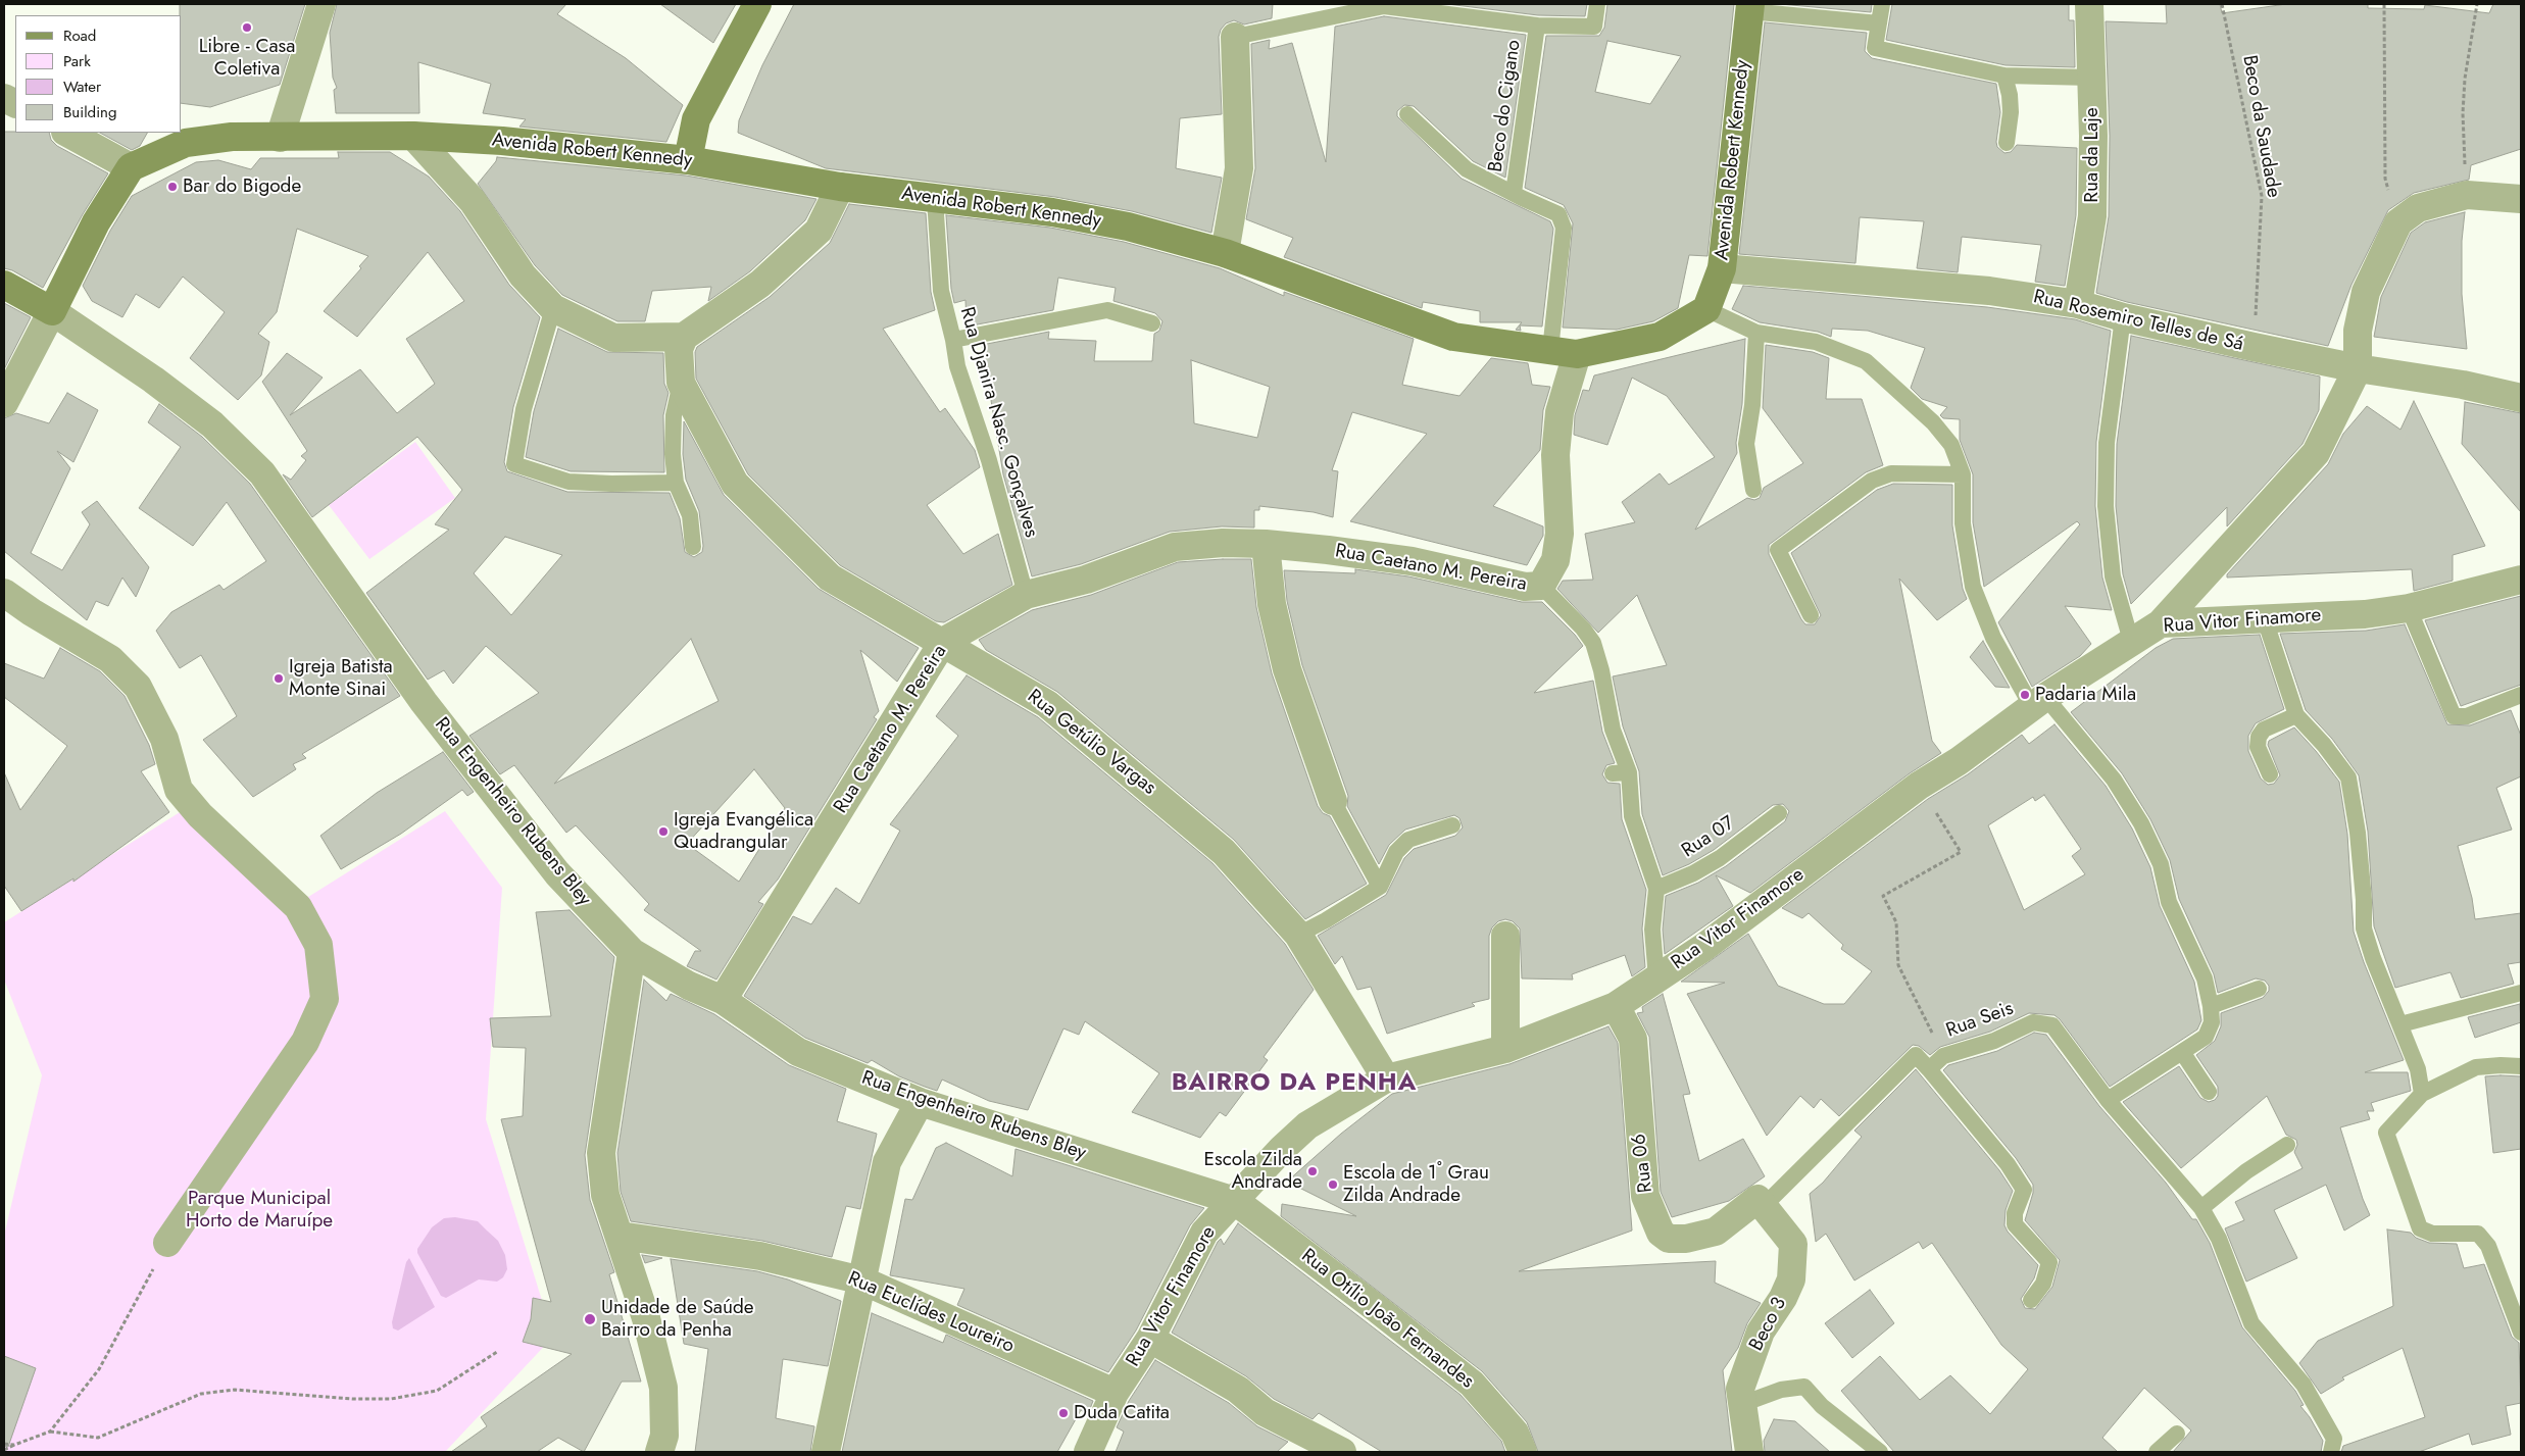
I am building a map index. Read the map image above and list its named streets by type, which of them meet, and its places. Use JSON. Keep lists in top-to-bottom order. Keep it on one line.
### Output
{"streets":{"street":["Avenida Robert Kennedy","Rua da Laje","Rua Rosemiro Telles de Sá","Rua Caetano M. Pereira","Rua Vitor Finamore","Rua Getúlio Vargas","Rua Engenheiro Rubens Bley","Rua 06","Rua Euclídes Loureiro","Rua Otílio João Fernandes","Beco 3"],"lane":["Beco do Cigano","Rua Djanira Nasc. Gonçalves","Rua 07","Rua Seis"],"path":["Beco da Saudade"]},"crossings":[["Beco da Saudade","Rua Rosemiro Telles de Sá"],["Avenida Robert Kennedy","Rua Rosemiro Telles de Sá"],["Avenida Robert Kennedy","Rua Djanira Nasc. Gonçalves"],["Avenida Robert Kennedy","Rua Caetano M. Pereira"],["Rua da Laje","Rua Rosemiro Telles de Sá"],["Rua Djanira Nasc. Gonçalves","Rua Caetano M. Pereira"],["Rua Caetano M. Pereira","Rua Getúlio Vargas"],["Rua Caetano M. Pereira","Rua Engenheiro Rubens Bley"],["Rua Vitor Finamore","Rua Getúlio Vargas"],["Rua Vitor Finamore","Rua Engenheiro Rubens Bley"],["Rua Vitor Finamore","Rua 06"],["Rua Vitor Finamore","Rua Euclídes Loureiro"],["Rua Vitor Finamore","Rua Otílio João Fernandes"],["Rua Engenheiro Rubens Bley","Rua Otílio João Fernandes"],["Rua 06","Beco 3"]],"districts":["BAIRRO DA PENHA"],"parks":["Parque Municipal Horto de Maruípe"],"places":["Libre - Casa Coletiva","Bar do Bigode","Igreja Batista Monte Sinai","Padaria Mila","Igreja Evangélica Quadrangular","Escola Zilda Andrade","Escola de 1˚ Grau Zilda Andrade","Unidade de Saúde Bairro da Penha","Duda Catita"],"legend":["Road","Park","Water","Building"]}
